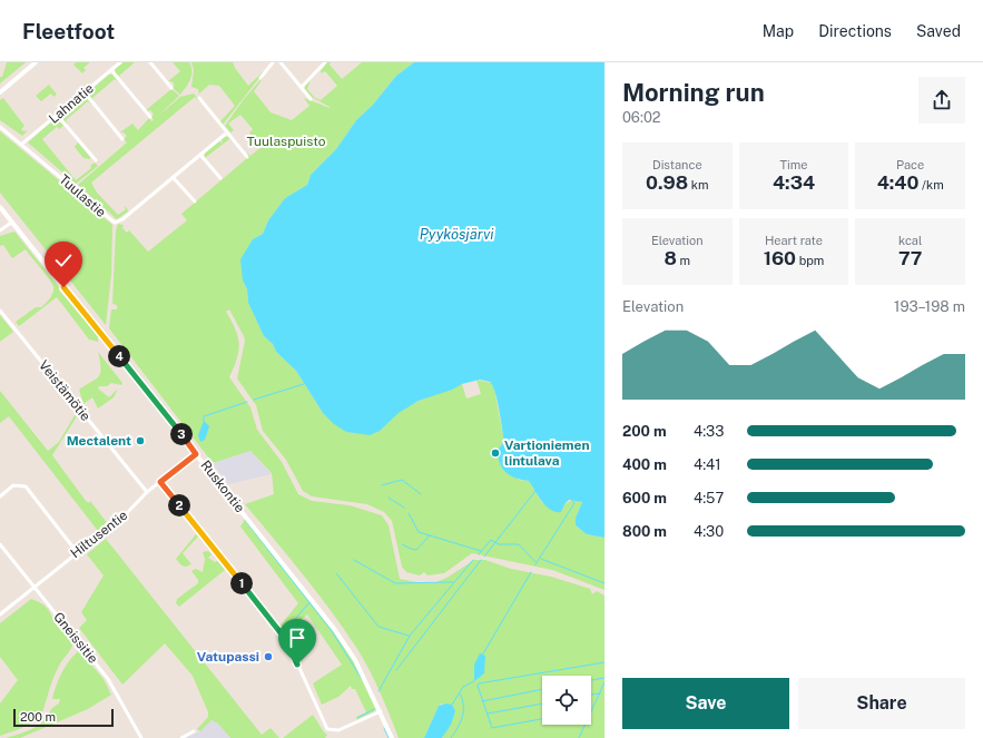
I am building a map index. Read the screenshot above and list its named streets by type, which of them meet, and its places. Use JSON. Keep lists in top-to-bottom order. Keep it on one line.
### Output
{"streets":{"main road":["Ruskontie"],"street":["Lahnatie","Tuulastie","Veistämötie","Hiltusentie","Gneissitie"]},"crossings":[["Lahnatie","Tuulastie"],["Veistämötie","Hiltusentie"],["Ruskontie","Hiltusentie"],["Hiltusentie","Gneissitie"]],"water":["Pyykösjärvi"],"parks":["Tuulaspuisto"],"places":["Mectalent","Vartioniemen lintulava","Vatupassi"],"scale_bar":"200 m","page":{"header":"Fleetfoot","nav":["Map","Directions","Saved"],"heading":["Morning run","06:02"],"stats":[["Distance","0.98 km"],["Time","4:34"],["Pace","4:40 /km"],["Elevation","8 m"],["Heart rate","160 bpm"],["kcal","77"]],"chart":["Elevation","193–198 m"],"pins":["4","3","2","1"],"list":[{"name":"200 m","note":"4:33"},{"name":"400 m","note":"4:41"},{"name":"600 m","note":"4:57"},{"name":"800 m","note":"4:30"}],"buttons":["Save","Share"],"scale":"200 m"}}
